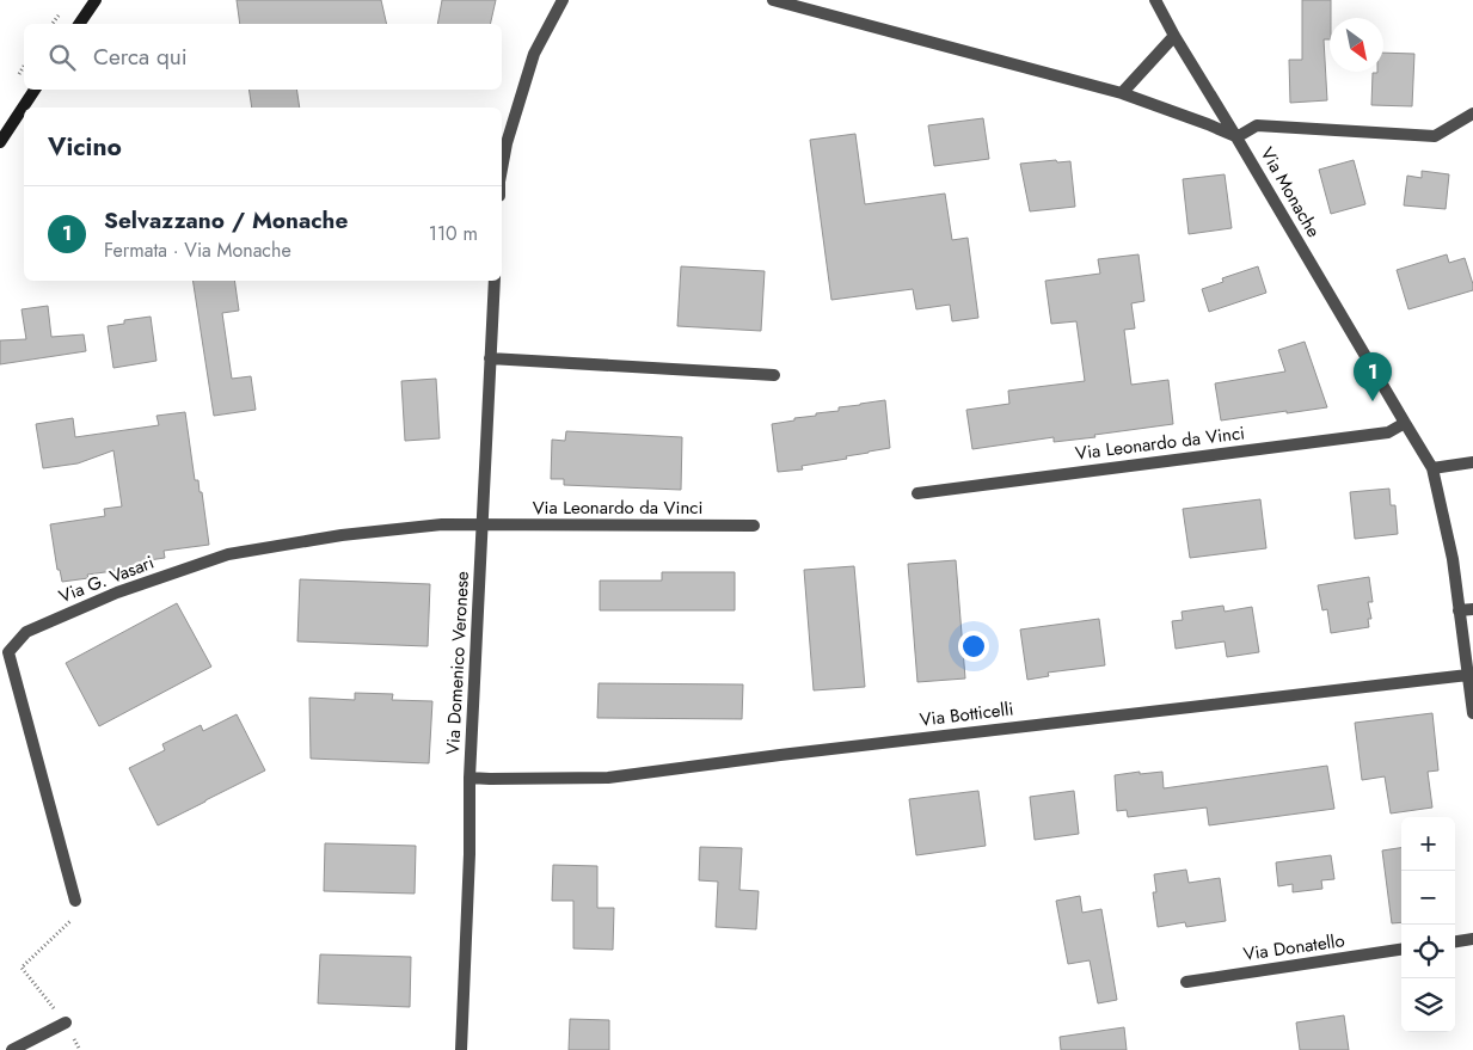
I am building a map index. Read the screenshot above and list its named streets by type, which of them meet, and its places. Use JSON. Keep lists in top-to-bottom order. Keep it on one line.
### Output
{"streets":{"street":["Via Monache","Via Leonardo da Vinci","Via G. Vasari","Via Domenico Veronese","Via Botticelli","Via Donatello"]},"crossings":[["Via Monache","Via Leonardo da Vinci"],["Via Monache","Via Botticelli"],["Via Leonardo da Vinci","Via G. Vasari"],["Via Leonardo da Vinci","Via Domenico Veronese"],["Via G. Vasari","Via Domenico Veronese"],["Via Domenico Veronese","Via Botticelli"]],"north":"bottom right","page":{"search":"Cerca qui","heading":"Vicino","list":[{"mark":"1","name":"Selvazzano / Monache","note":"Fermata · Via Monache","value":"110 m"}],"pins":"1","map_buttons":["+","−"]}}
